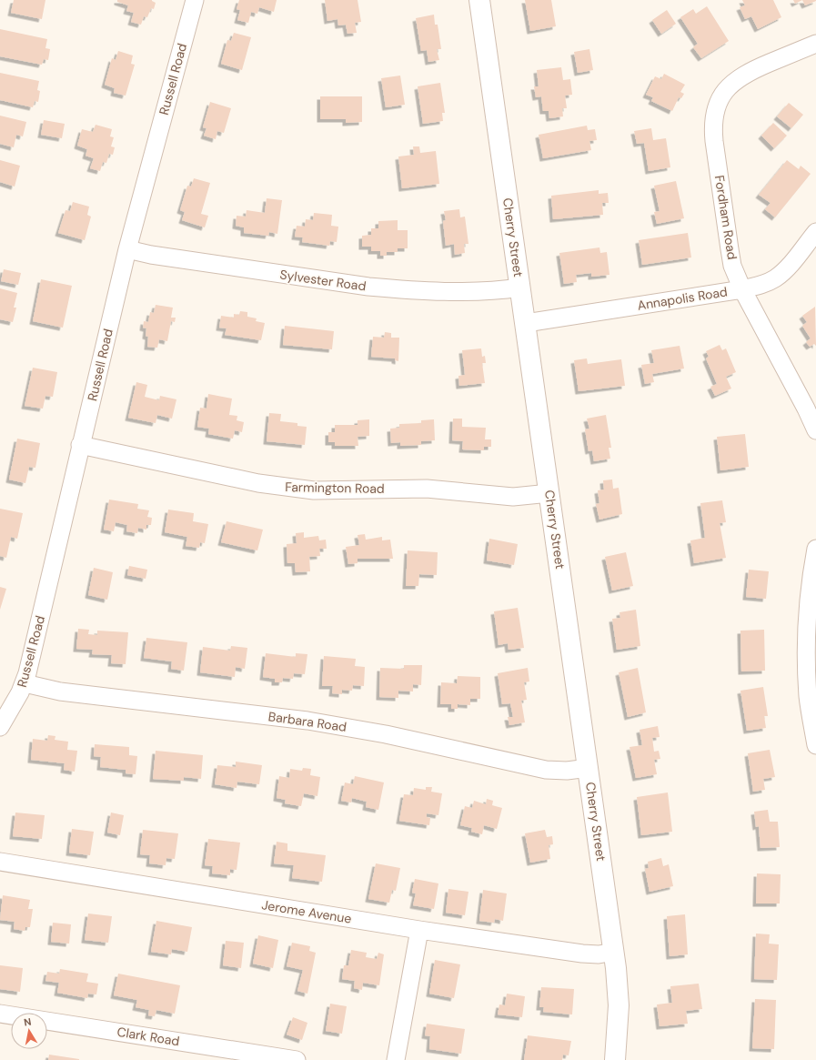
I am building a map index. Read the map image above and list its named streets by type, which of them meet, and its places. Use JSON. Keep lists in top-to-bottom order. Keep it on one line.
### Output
{"streets":{"street":["Russell Road","Fordham Road","Cherry Street","Sylvester Road","Annapolis Road","Farmington Road","Barbara Road","Jerome Avenue","Clark Road"]},"crossings":[["Russell Road","Sylvester Road"],["Russell Road","Farmington Road"],["Russell Road","Barbara Road"],["Fordham Road","Annapolis Road"],["Cherry Street","Sylvester Road"],["Cherry Street","Annapolis Road"],["Cherry Street","Farmington Road"],["Cherry Street","Barbara Road"],["Cherry Street","Jerome Avenue"]],"north":"top"}
